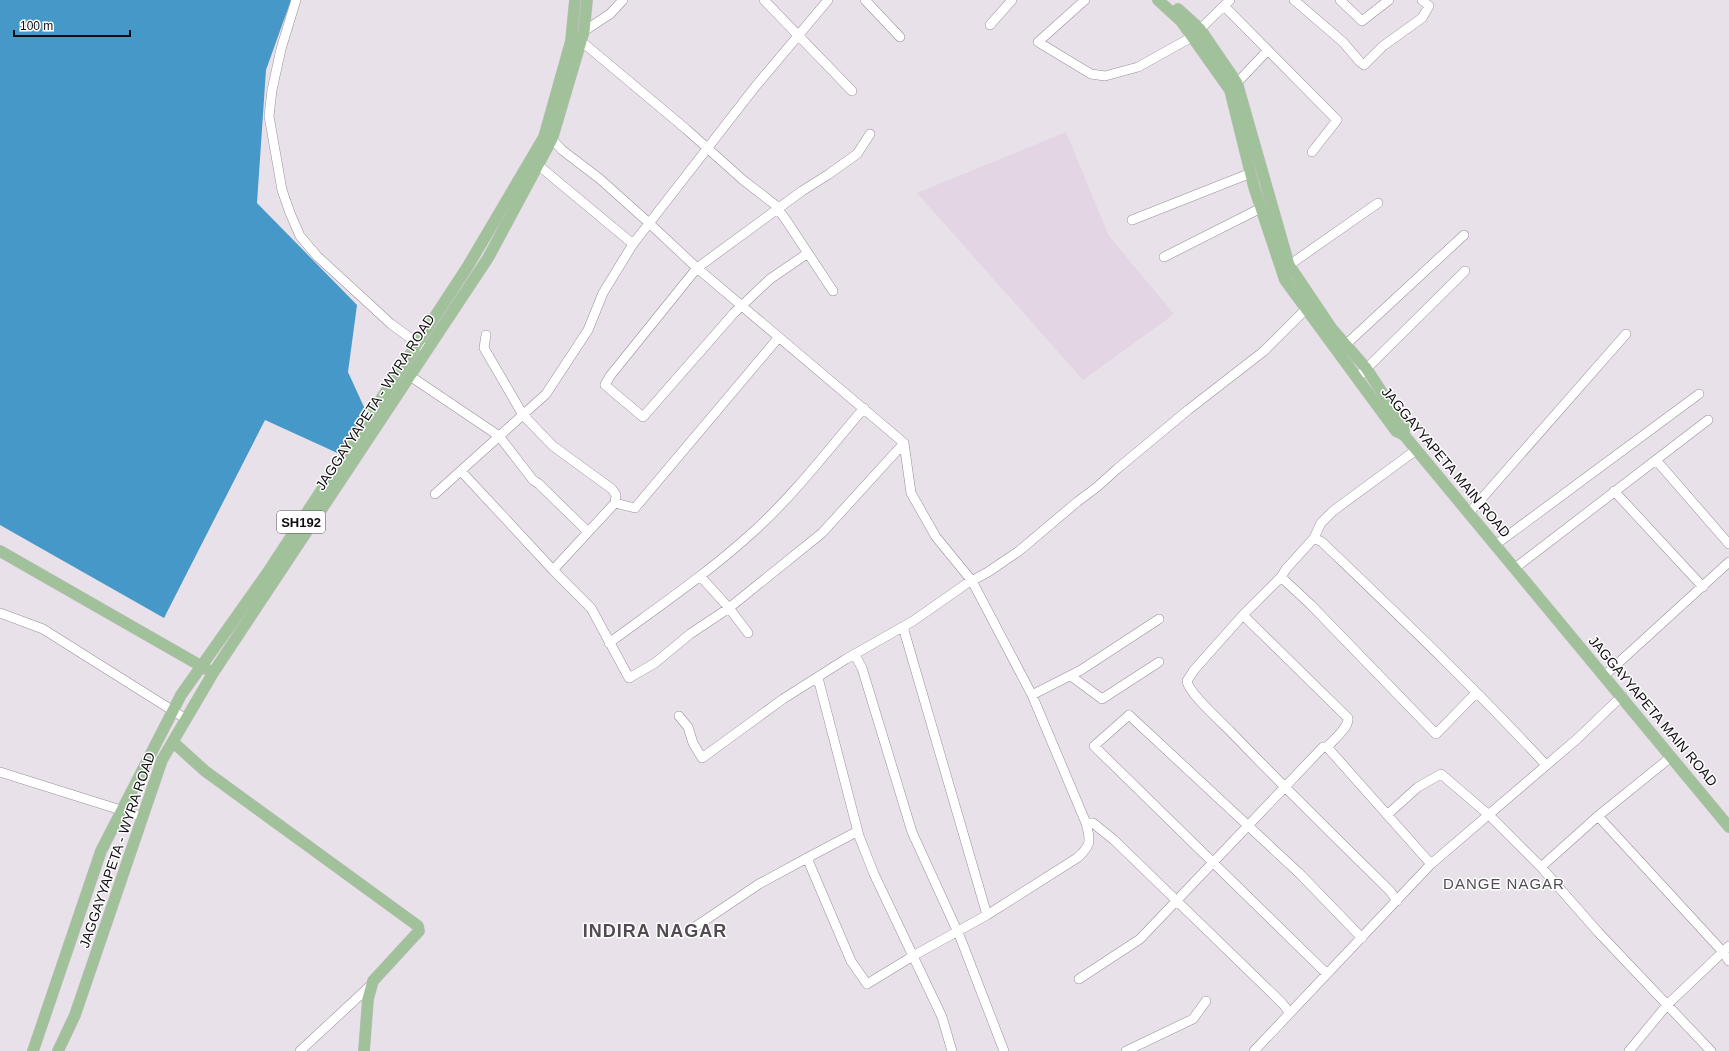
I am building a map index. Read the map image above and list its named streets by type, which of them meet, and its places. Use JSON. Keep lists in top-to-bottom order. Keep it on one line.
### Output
{"streets":{"main road":["JAGGAYYAPETA - WYRA ROAD","JAGGAYYAPETA MAIN ROAD","SH192"]},"districts":["DANGE NAGAR","INDIRA NAGAR"],"scale_bar":"100 m"}
